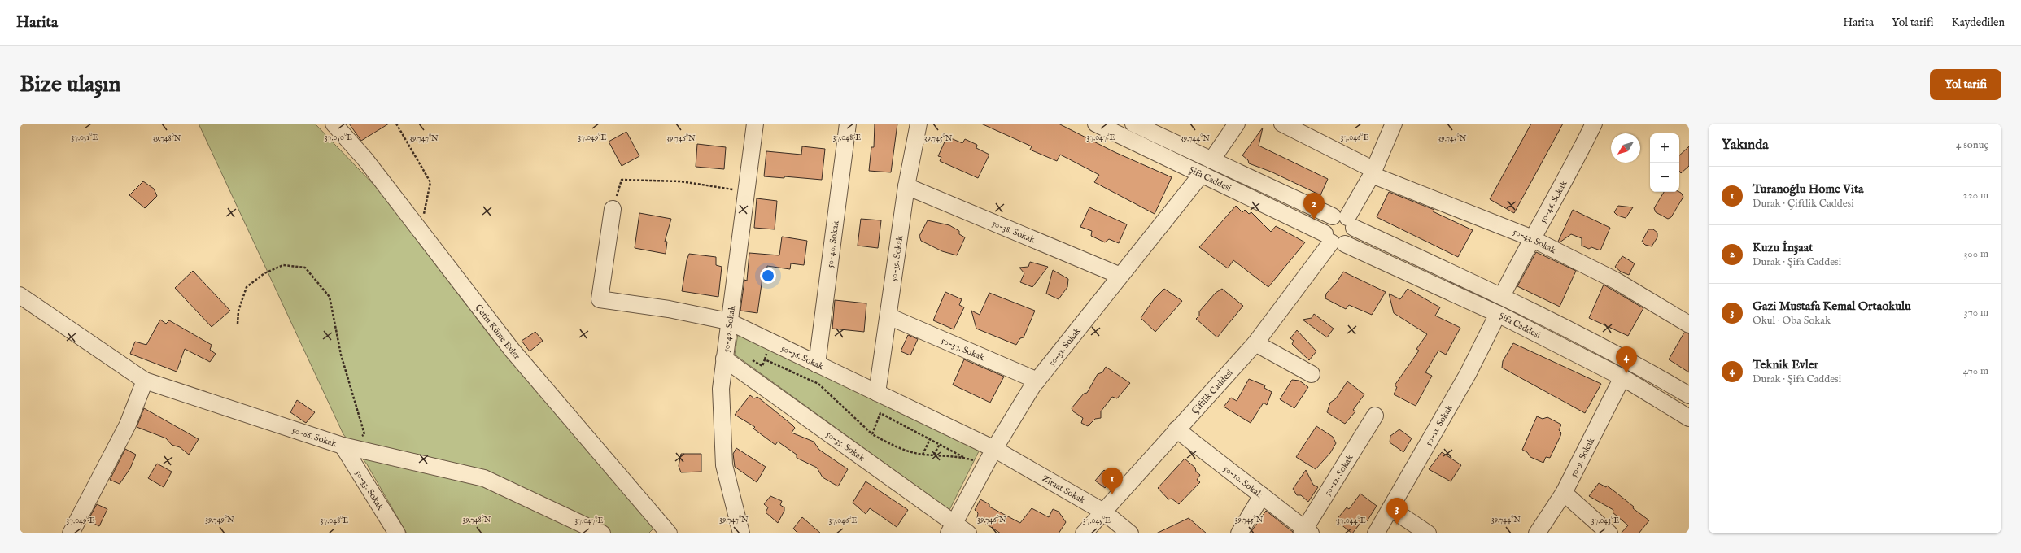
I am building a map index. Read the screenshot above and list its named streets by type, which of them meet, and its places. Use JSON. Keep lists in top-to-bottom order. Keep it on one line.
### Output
{"streets":{"street":["Şifa Caddesi","50-46. Sokak","50-38. Sokak","50-43. Sokak","50-40. Sokak","50-39. Sokak","50-42. Sokak","Çetin Küme Evler","50-31. Sokak","50-37. Sokak","50-36. Sokak","Çiftlik Caddesi","50-11. Sokak","50-66. Sokak","50-35. Sokak","50-9. Sokak","50-12. Sokak","50-10. Sokak","Ziraat Sokak","50-33. Sokak"]},"crossings":[["Şifa Caddesi","50-46. Sokak"],["Şifa Caddesi","50-31. Sokak"],["Şifa Caddesi","Çiftlik Caddesi"],["Şifa Caddesi","50-11. Sokak"],["Şifa Caddesi","50-9. Sokak"],["50-46. Sokak","50-43. Sokak"],["50-38. Sokak","50-39. Sokak"],["50-38. Sokak","50-31. Sokak"],["50-40. Sokak","50-36. Sokak"],["50-39. Sokak","50-37. Sokak"],["50-39. Sokak","50-36. Sokak"],["50-42. Sokak","50-36. Sokak"],["50-42. Sokak","50-35. Sokak"],["50-31. Sokak","50-37. Sokak"],["50-31. Sokak","50-36. Sokak"],["50-31. Sokak","50-35. Sokak"],["50-31. Sokak","Ziraat Sokak"],["50-36. Sokak","Ziraat Sokak"],["Çiftlik Caddesi","50-10. Sokak"],["Çiftlik Caddesi","Ziraat Sokak"],["50-66. Sokak","50-33. Sokak"],["50-12. Sokak","50-10. Sokak"]],"north":"bottom left","page":{"header":"Harita","nav":["Harita","Yol tarifi","Kaydedilen"],"buttons":"Yol tarifi","title":"Bize ulaşın","heading":["Yakında","4 sonuç"],"map_buttons":["+","−"],"list":[{"mark":"1","name":"Turanoğlu Home Vita","note":"Durak · Çiftlik Caddesi","value":"220 m"},{"mark":"2","name":"Kuzu İnşaat","note":"Durak · Şifa Caddesi","value":"300 m"},{"mark":"3","name":"Gazi Mustafa Kemal Ortaokulu","note":"Okul · Oba Sokak","value":"370 m"},{"mark":"4","name":"Teknik Evler","note":"Durak · Şifa Caddesi","value":"470 m"}],"pins":["2","4","1","3"]},"coordinates":["37.051°E","37.050°E","37.049°E","37.048°E","37.047°E","37.046°E","39.748°N","39.747°N","39.746°N","39.745°N","39.744°N","39.743°N","39.749°N","37.045°E","37.044°E","37.043°E"]}
